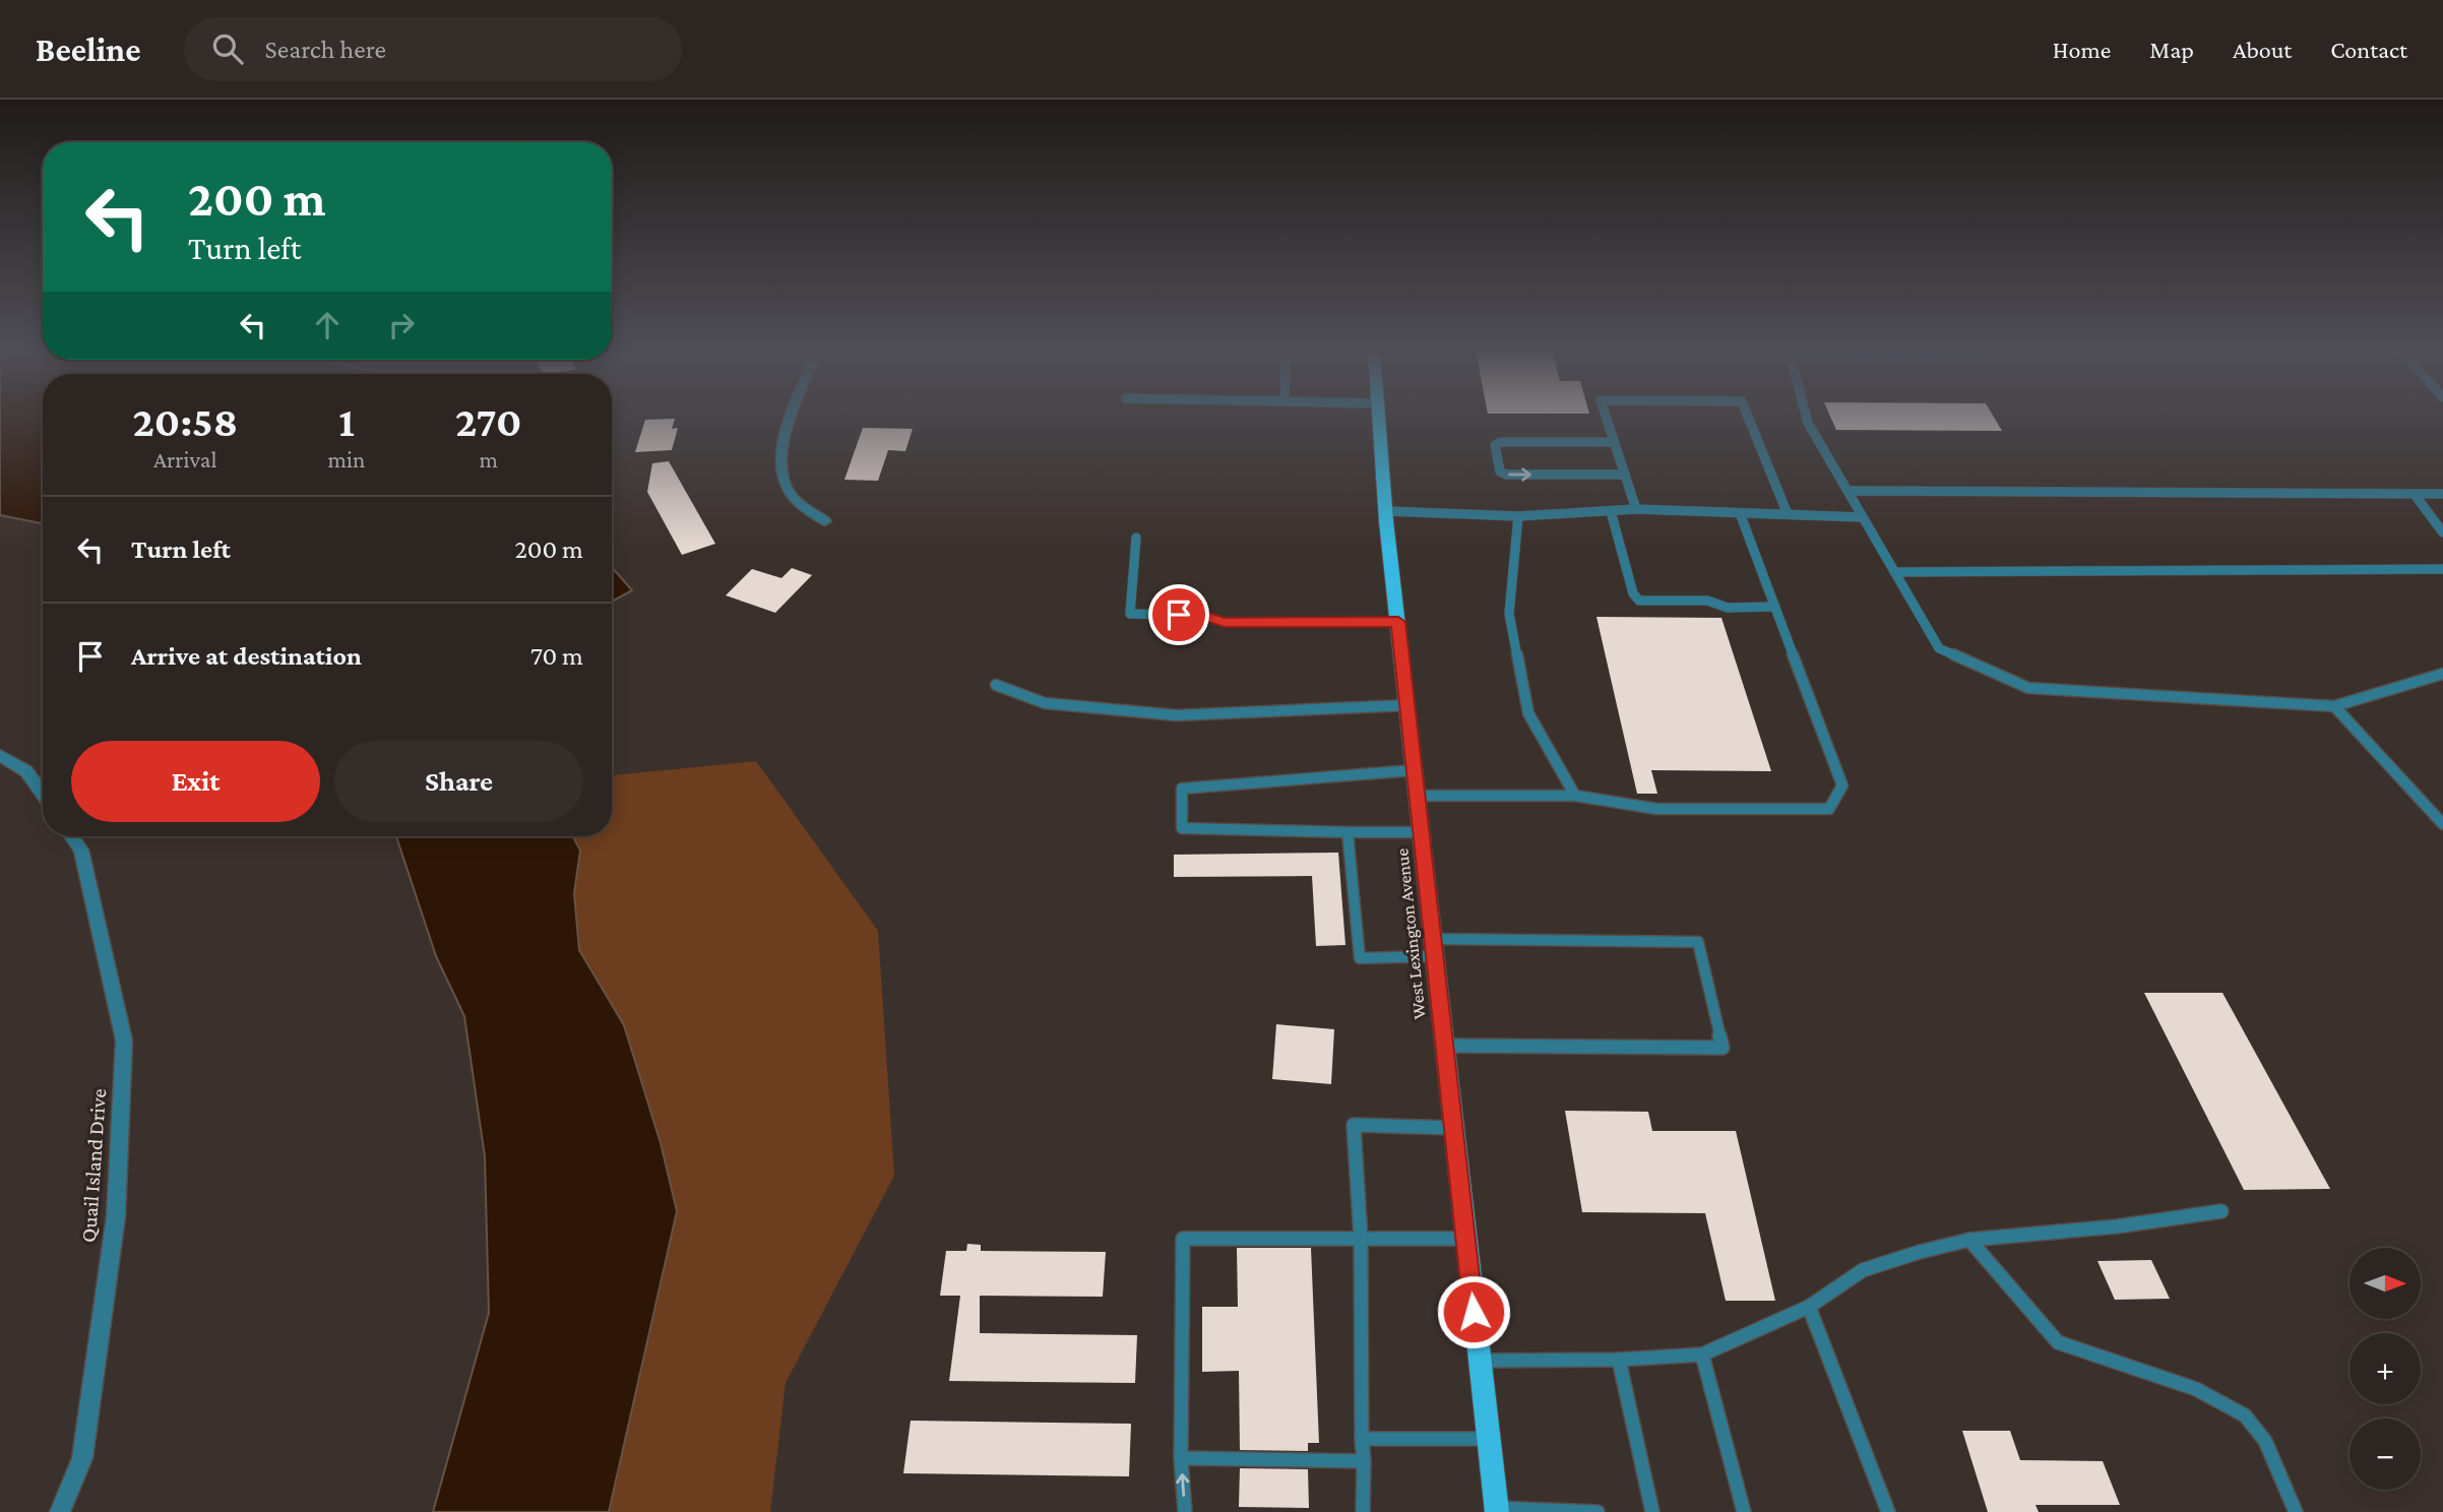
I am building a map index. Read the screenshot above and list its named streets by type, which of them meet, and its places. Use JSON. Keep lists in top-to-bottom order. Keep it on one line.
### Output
{"streets":{"main road":["West Lexington Avenue"],"street":["Quail Island Drive"]},"north":"right","page":{"header":"Beeline","search":"Search here","nav":["Home","Map","About","Contact"],"turn":["200 m","Turn left"],"eta":["20:58","Arrival","1","min","270","m"],"list":[{"name":"Turn left","value":"200 m"},{"name":"Arrive at destination","value":"70 m"}],"buttons":["Exit","Share"],"map_buttons":["+","−"]}}
